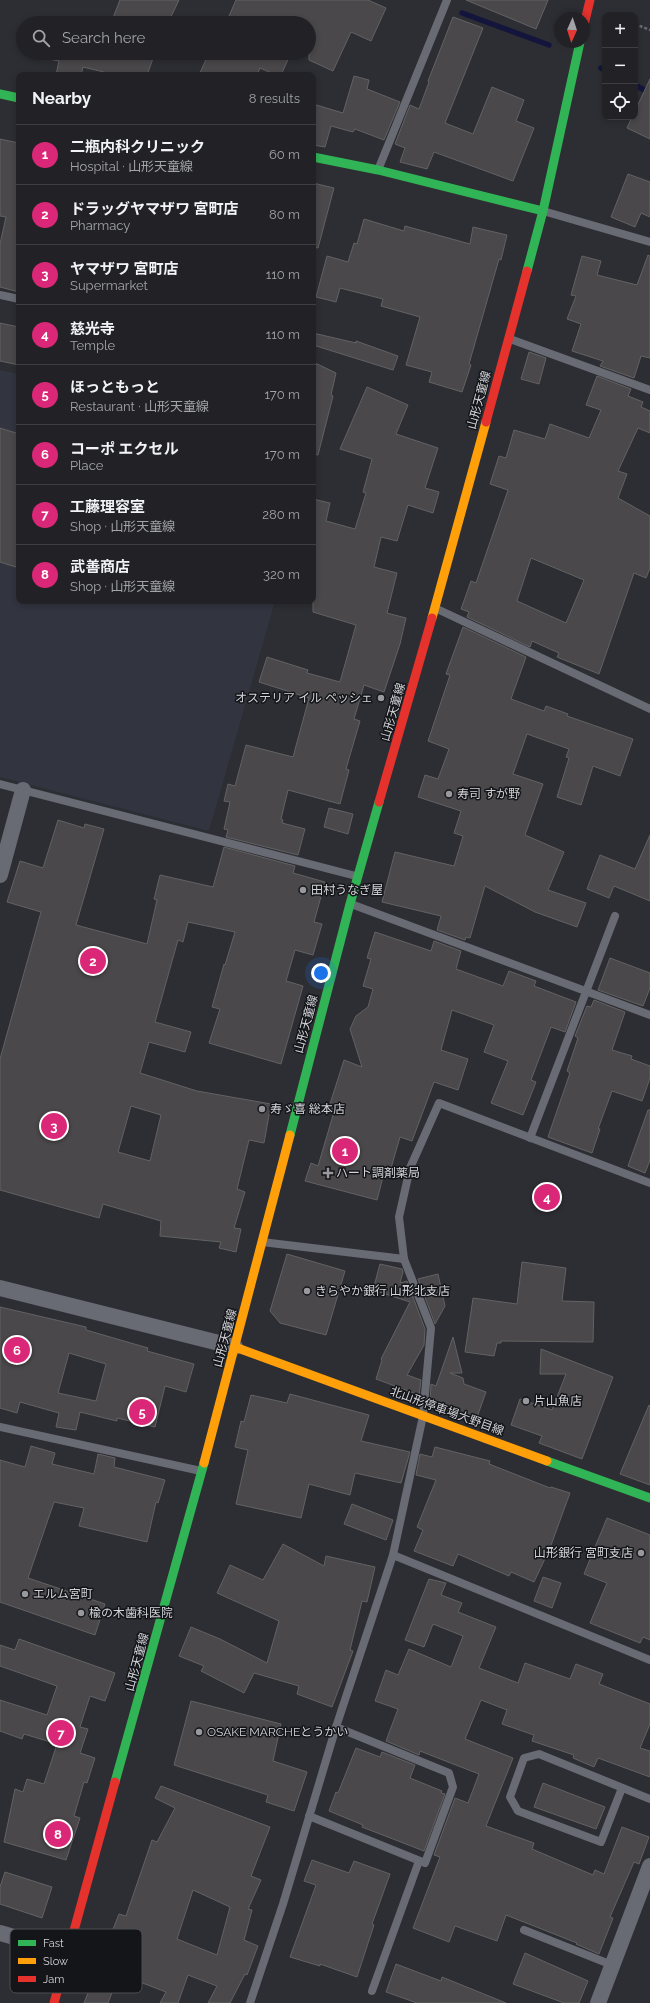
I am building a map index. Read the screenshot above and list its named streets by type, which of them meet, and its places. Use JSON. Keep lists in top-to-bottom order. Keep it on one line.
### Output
{"streets":{"main road":["山形天童線","北山形停車場大野目線"]},"crossings":[["山形天童線","北山形停車場大野目線"]],"places":{"other":["オステリア イル ペッシェ","寿司 すが野","田村うなぎ屋","寿ゞ喜 総本店","きらやか銀行 山形北支店","片山魚店","山形銀行 宮町支店","エルム宮町","楡の木歯科医院","OSAKE MARCHEとうかい"],"health":["ハート調剤薬局"]},"legend":["Fast","Slow","Jam"],"north":"bottom","page":{"map_buttons":["+","−"],"search":"Search here","heading":["Nearby","8 results"],"list":[{"mark":"1","name":"二瓶内科クリニック","note":"Hospital · 山形天童線","value":"60 m"},{"mark":"2","name":"ドラッグヤマザワ 宮町店","note":"Pharmacy","value":"80 m"},{"mark":"3","name":"ヤマザワ 宮町店","note":"Supermarket","value":"110 m"},{"mark":"4","name":"慈光寺","note":"Temple","value":"110 m"},{"mark":"5","name":"ほっともっと","note":"Restaurant · 山形天童線","value":"170 m"},{"mark":"6","name":"コーポ エクセル","note":"Place","value":"170 m"},{"mark":"7","name":"工藤理容室","note":"Shop · 山形天童線","value":"280 m"},{"mark":"8","name":"武善商店","note":"Shop · 山形天童線","value":"320 m"}],"pins":["2","3","1","4","6","5","7","8"]}}
